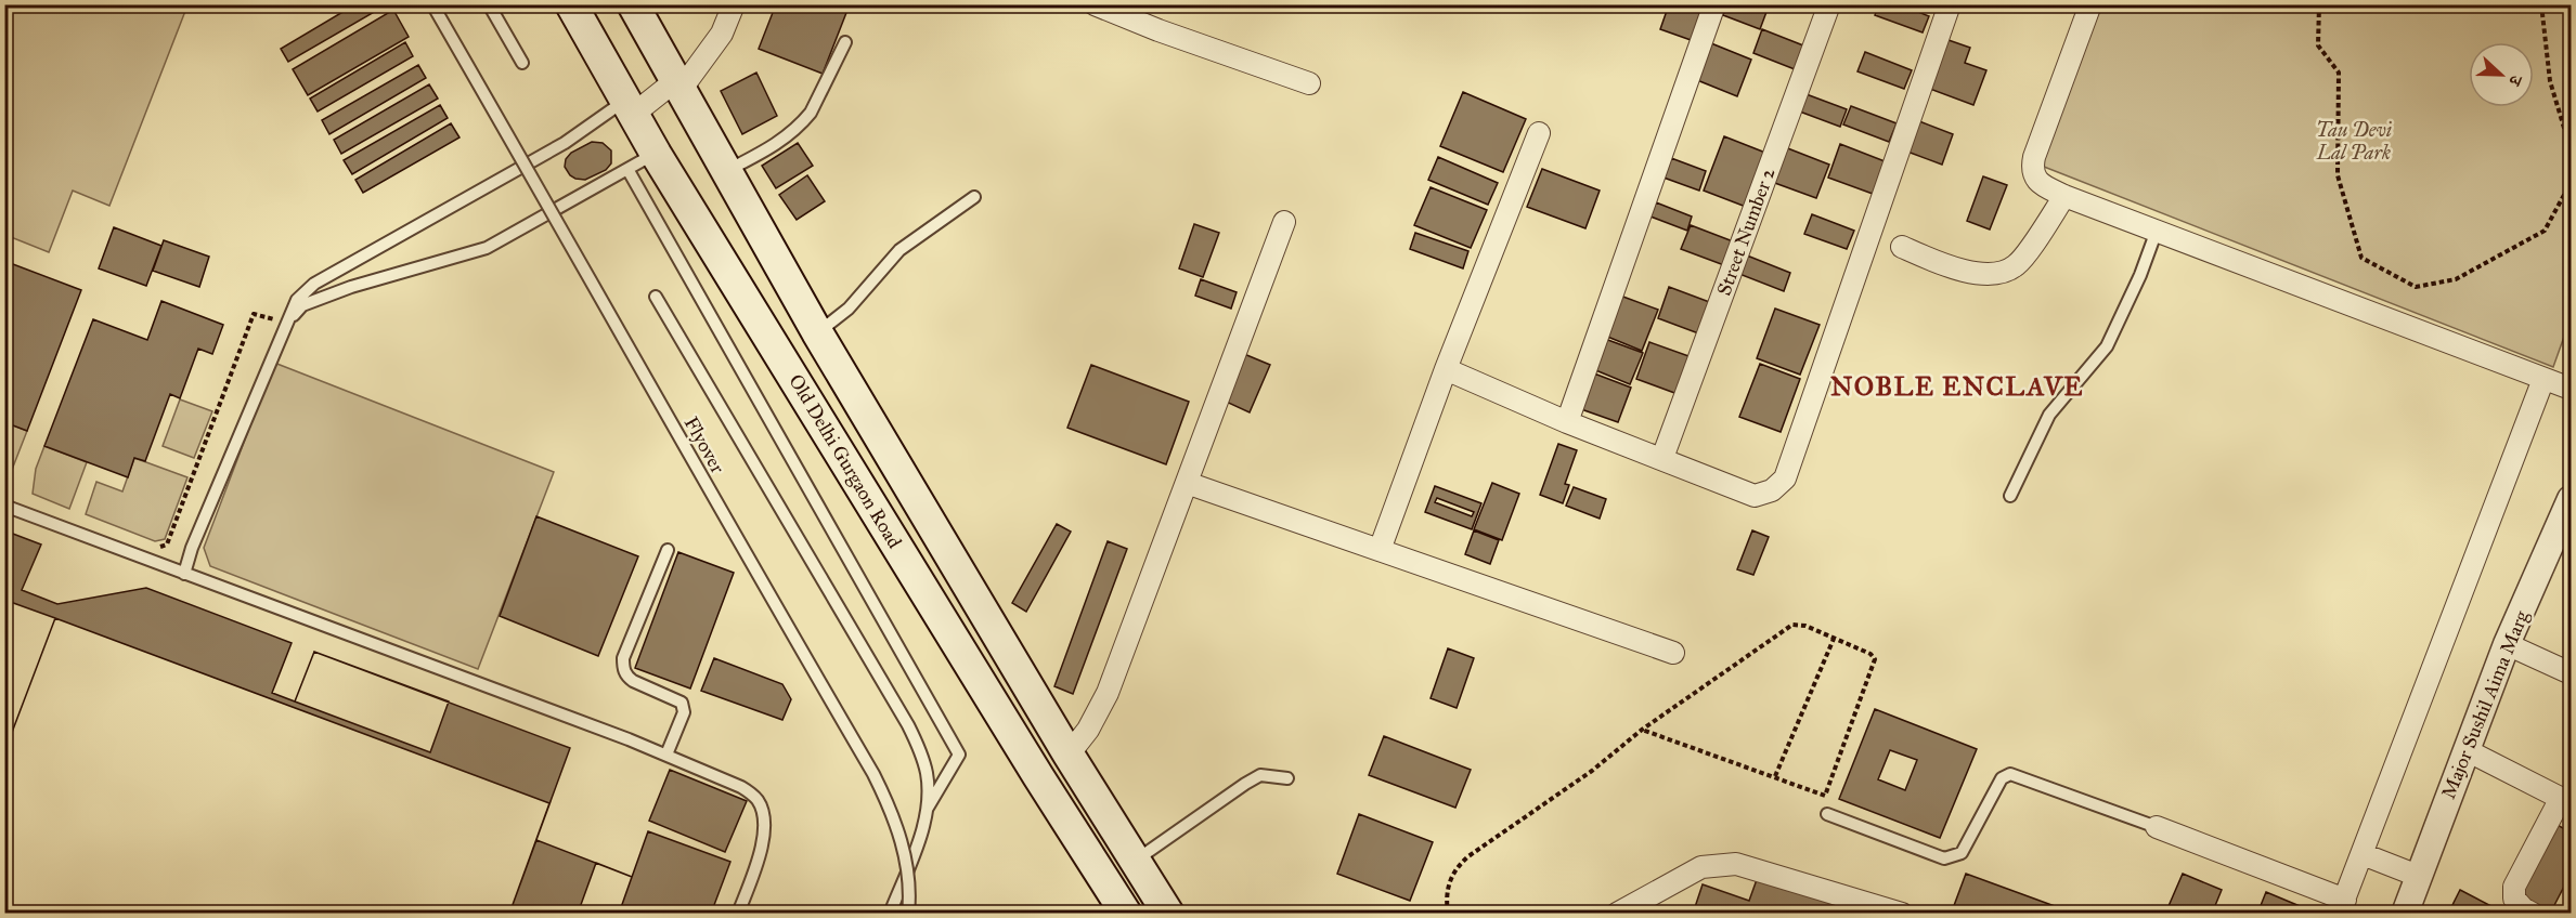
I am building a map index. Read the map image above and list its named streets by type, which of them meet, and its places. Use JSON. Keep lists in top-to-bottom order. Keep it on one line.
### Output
{"streets":{"main road":["Old Delhi Gurgaon Road"],"street":["Street Number 2","Major Sushil Aima Marg"],"lane":["Flyover"]},"districts":["NOBLE ENCLAVE"],"parks":["Tau Devi Lal Park"],"north":"right"}
